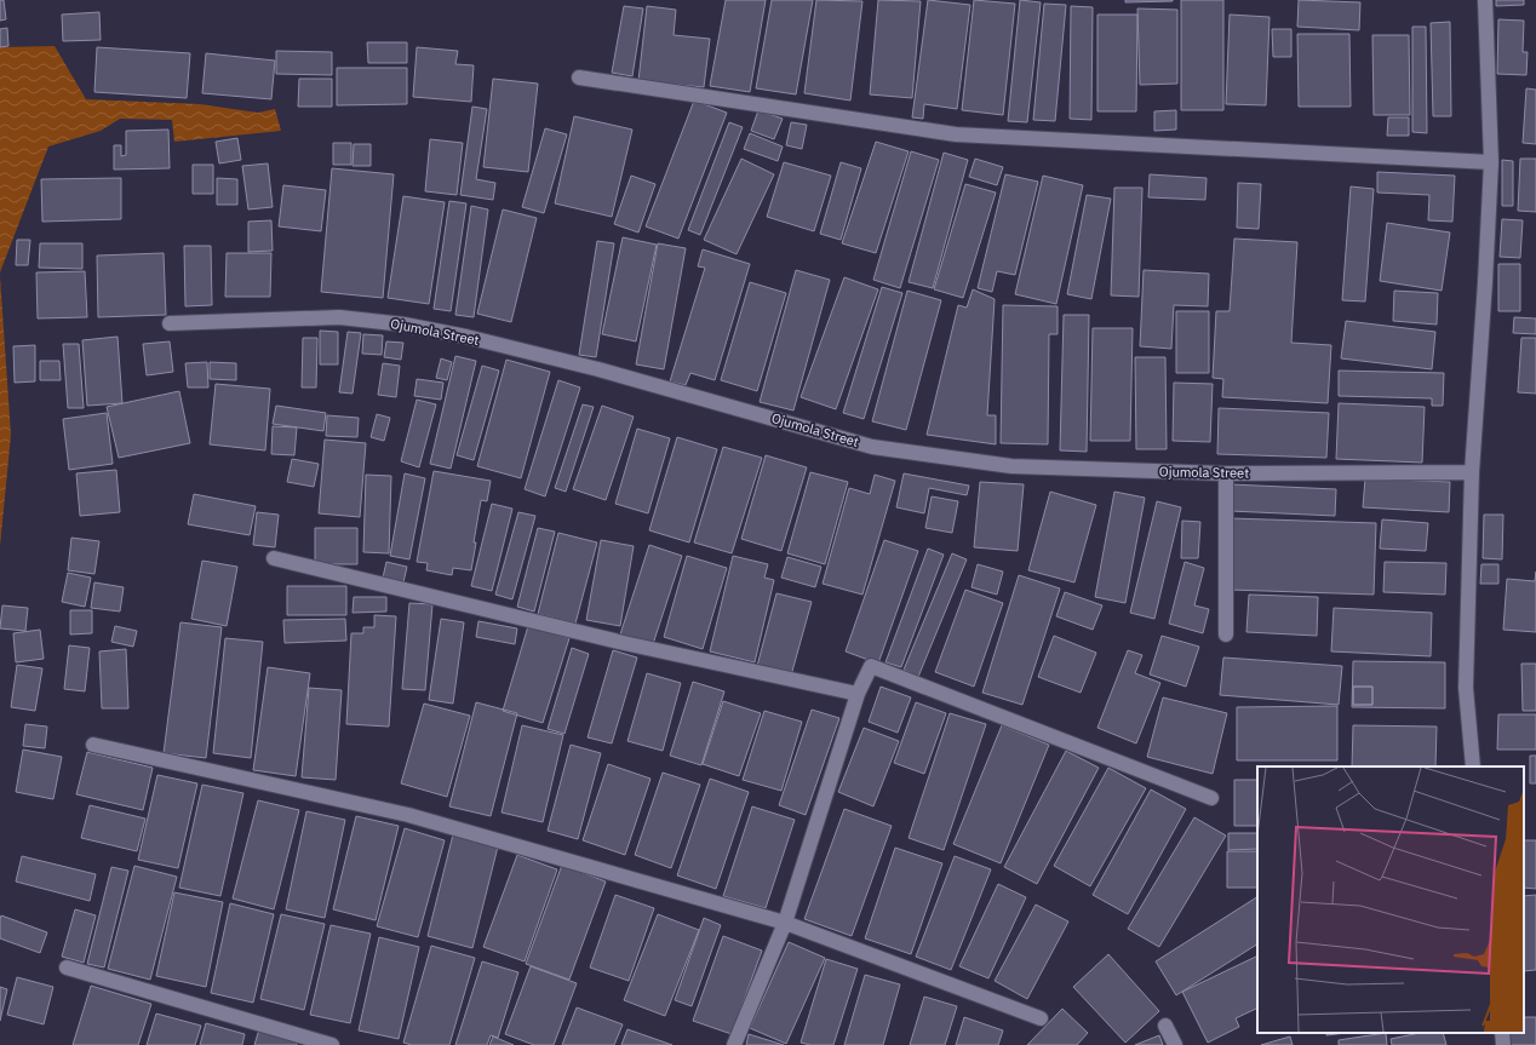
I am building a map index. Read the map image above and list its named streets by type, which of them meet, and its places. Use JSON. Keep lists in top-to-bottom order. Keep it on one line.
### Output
{"streets":{"street":["Ojumola Street"]}}
